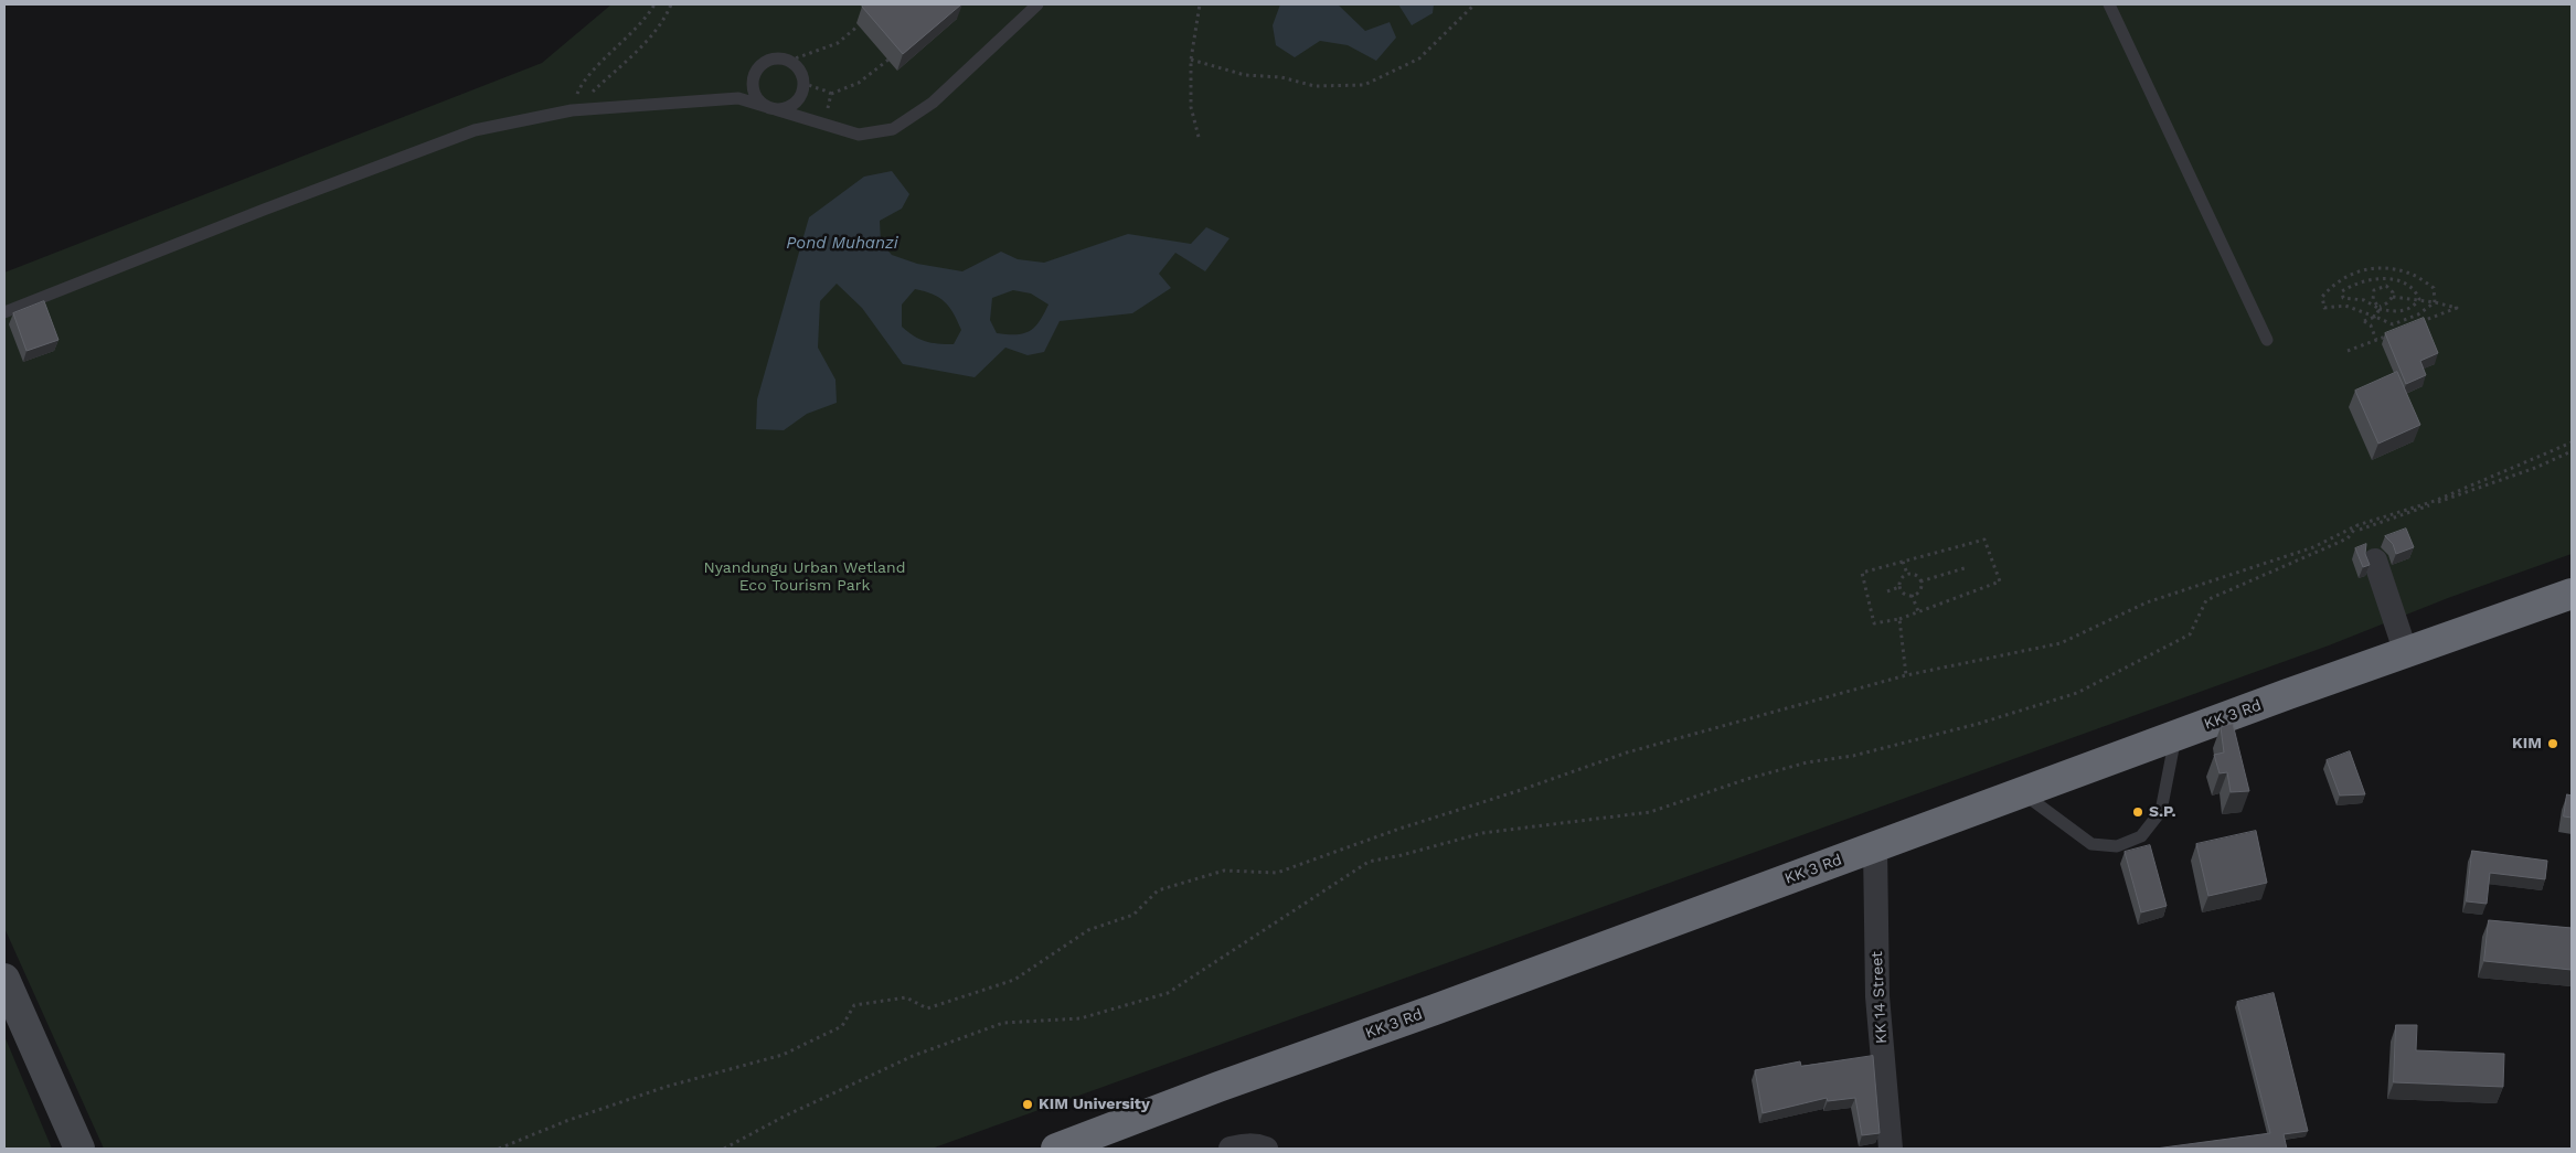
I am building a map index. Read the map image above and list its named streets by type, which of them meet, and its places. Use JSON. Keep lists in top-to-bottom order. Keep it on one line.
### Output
{"streets":{"highway":["KK 3 Rd"],"street":["KK 14 Street"]},"crossings":[["KK 3 Rd","KK 14 Street"]],"water":["Pond Muhanzi"],"parks":["Nyandungu Urban Wetland Eco Tourism Park"],"places":["KIM","S.P.","KIM University"]}
